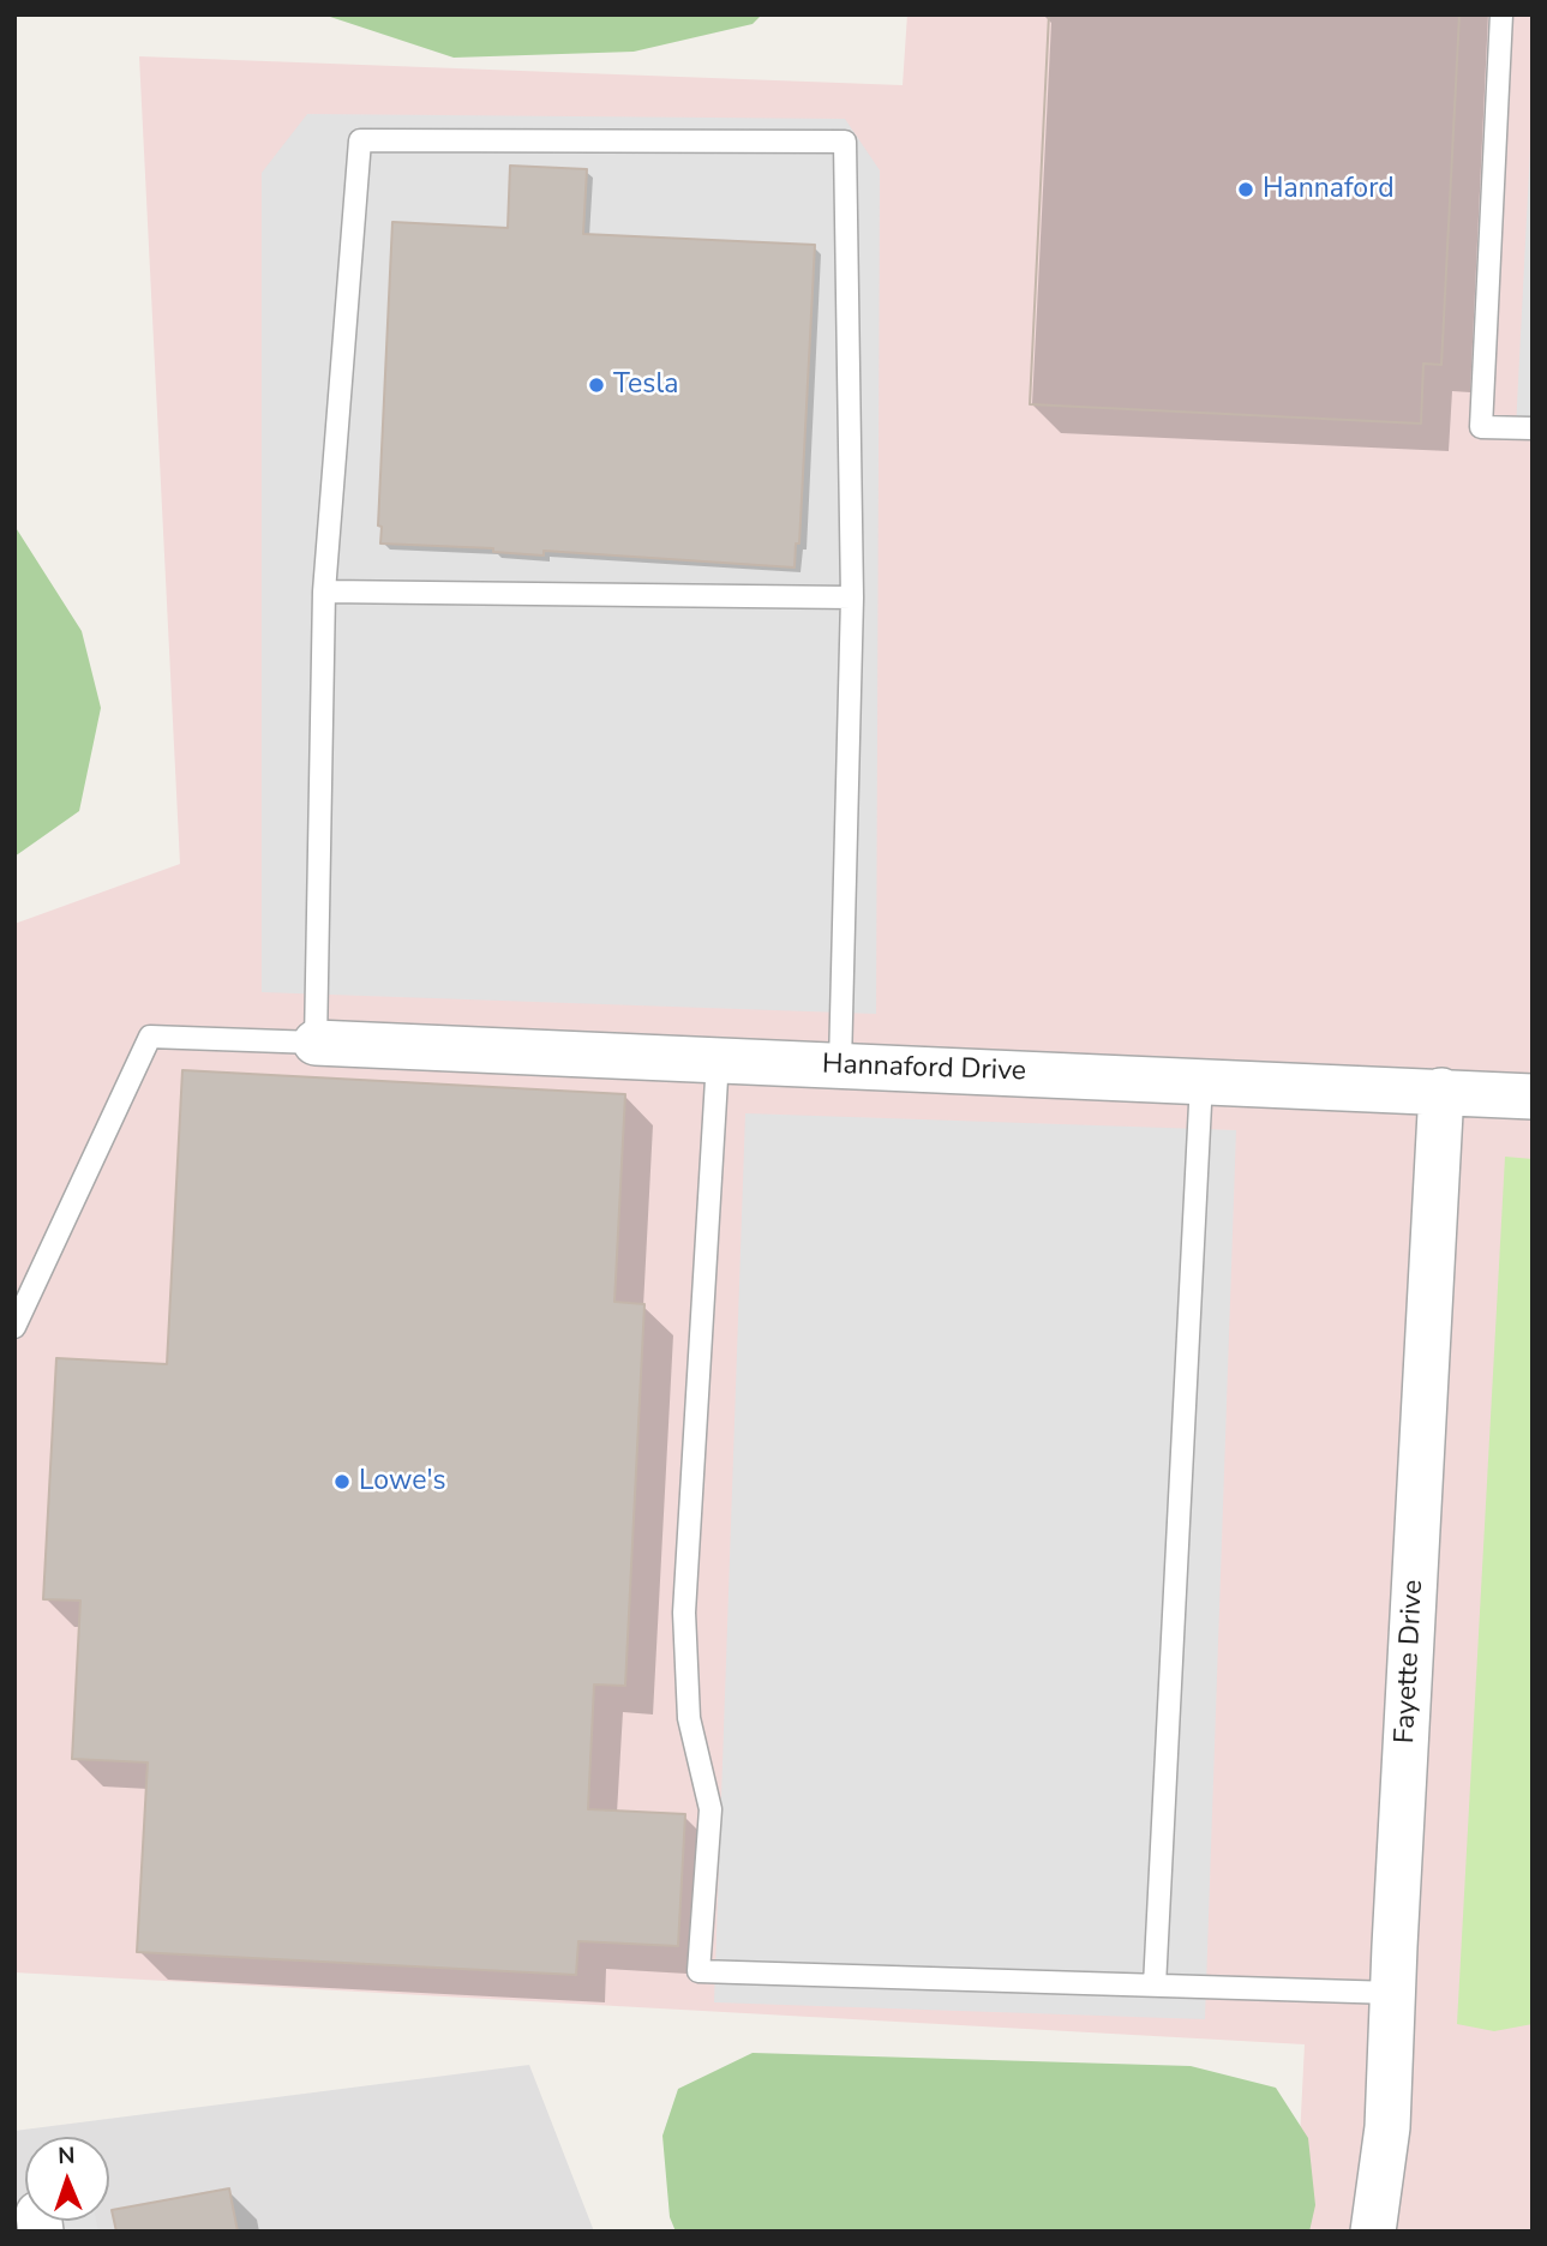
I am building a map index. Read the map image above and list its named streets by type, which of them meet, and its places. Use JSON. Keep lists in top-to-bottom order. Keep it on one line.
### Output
{"streets":{"street":["Hannaford Drive","Fayette Drive"]},"crossings":[["Hannaford Drive","Fayette Drive"]],"places":["Hannaford","Tesla","Lowe's"],"north":"top"}
